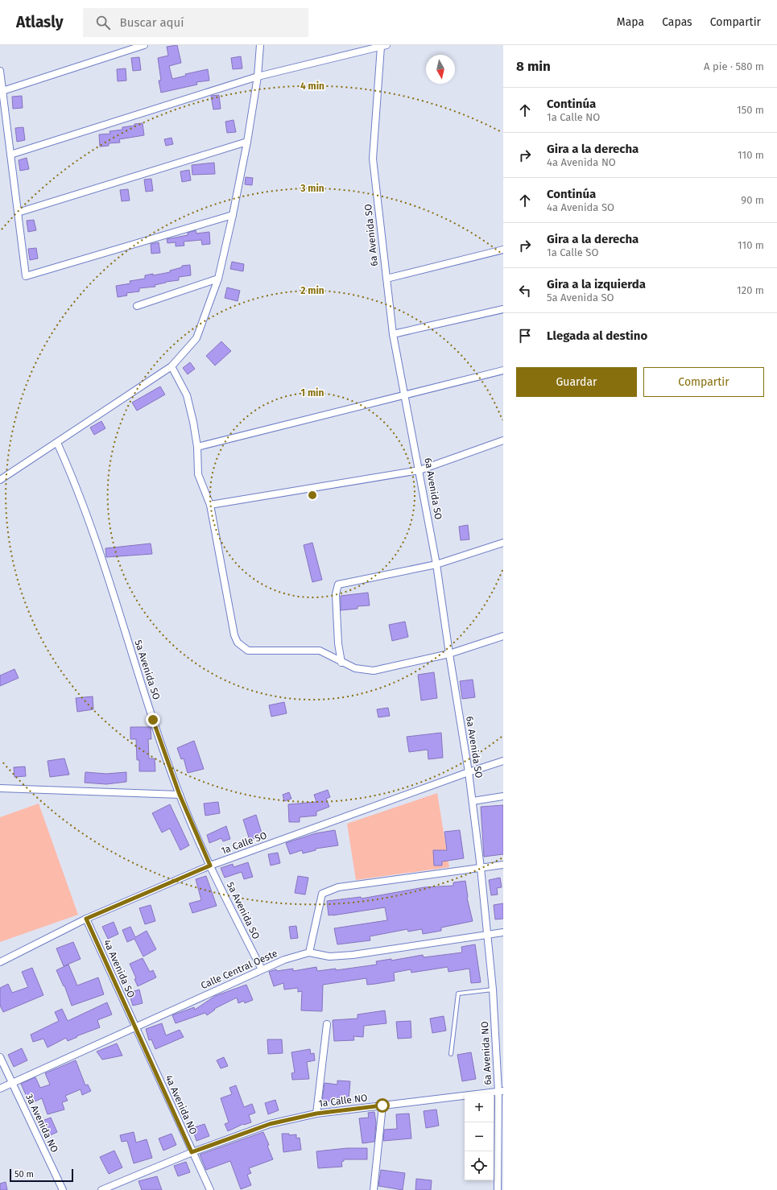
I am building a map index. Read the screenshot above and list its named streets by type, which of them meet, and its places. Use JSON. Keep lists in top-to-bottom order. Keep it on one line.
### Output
{"streets":{"street":["6a Avenida SO","5a Avenida SO","1a Calle SO","4a Avenida SO","Calle Central Oeste","6a Avenida NO","1a Calle NO","4a Avenida NO","3a Avenida NO"]},"crossings":[["6a Avenida SO","1a Calle SO"],["6a Avenida SO","Calle Central Oeste"],["6a Avenida SO","6a Avenida NO"],["5a Avenida SO","1a Calle SO"],["5a Avenida SO","Calle Central Oeste"],["1a Calle SO","4a Avenida SO"],["4a Avenida SO","Calle Central Oeste"],["4a Avenida SO","4a Avenida NO"],["Calle Central Oeste","6a Avenida NO"],["Calle Central Oeste","4a Avenida NO"],["Calle Central Oeste","3a Avenida NO"],["6a Avenida NO","1a Calle NO"],["1a Calle NO","4a Avenida NO"]],"scale_bar":"50 m","north":"bottom","page":{"header":"Atlasly","search":"Buscar aquí","nav":["Mapa","Capas","Compartir"],"heading":["8 min","A pie · 580 m"],"list":[["Continúa","1a Calle NO","150 m"],["Gira a la derecha","4a Avenida NO","110 m"],["Continúa","4a Avenida SO","90 m"],["Gira a la derecha","1a Calle SO","110 m"],["Gira a la izquierda","5a Avenida SO","120 m"],"Llegada al destino"],"buttons":["Guardar","Compartir"],"map_buttons":["+","−"],"scale":"50 m"},"rings":["4 min","3 min","2 min","1 min"]}
